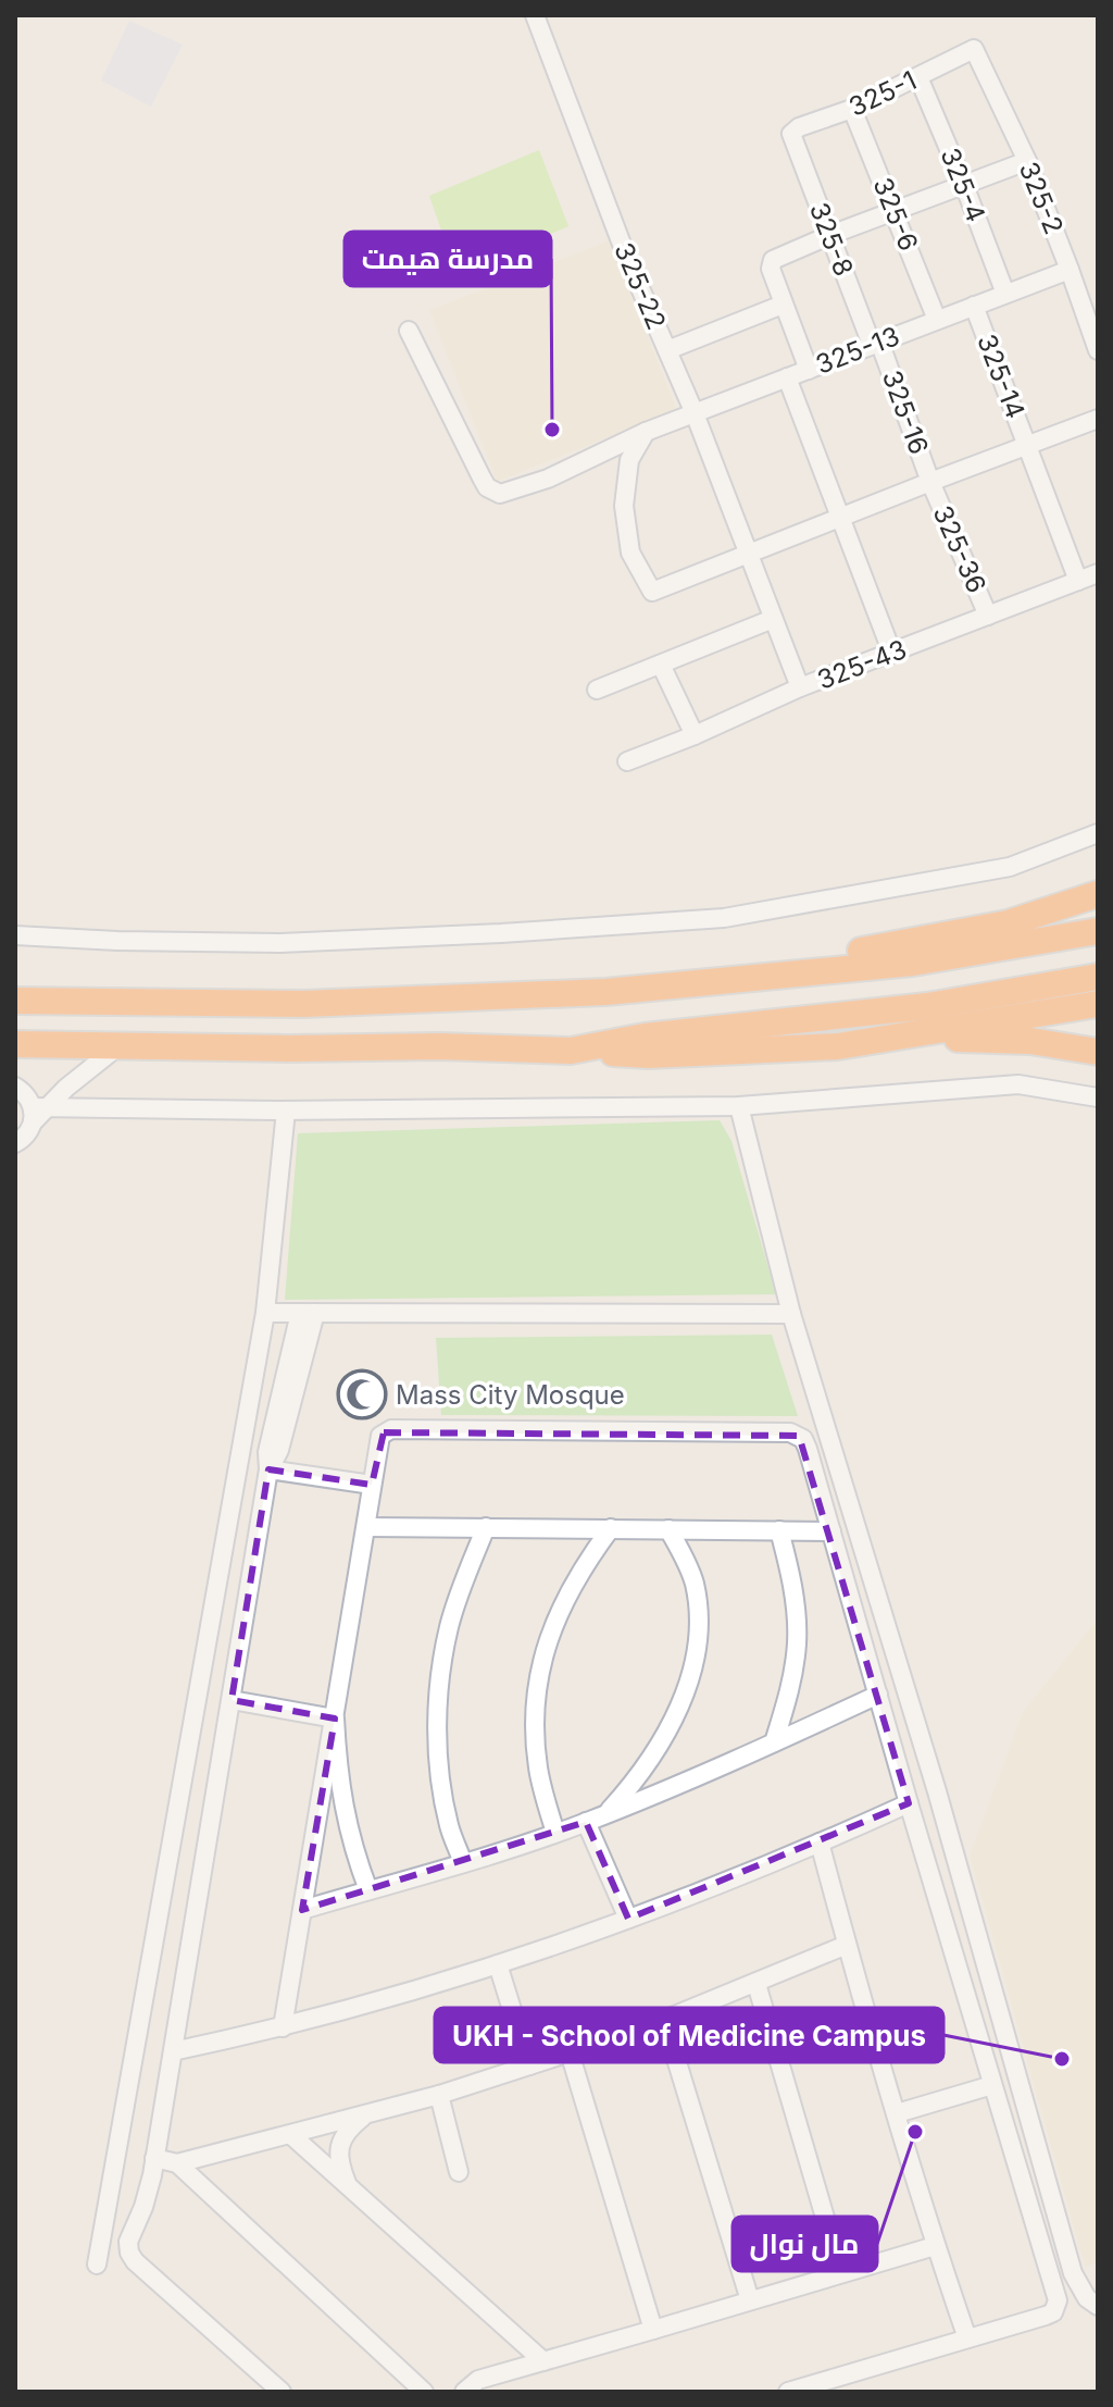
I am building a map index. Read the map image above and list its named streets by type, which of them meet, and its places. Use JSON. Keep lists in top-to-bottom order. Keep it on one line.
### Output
{"streets":{"street":["325-1","325-4","325-2","325-6","325-8","325-22","325-13","325-14","325-16","325-36","325-43"]},"crossings":[["325-1","325-4"],["325-1","325-2"],["325-1","325-6"],["325-1","325-8"],["325-4","325-13"],["325-2","325-13"],["325-6","325-13"],["325-8","325-13"],["325-8","325-16"],["325-22","325-13"],["325-22","325-43"],["325-13","325-14"],["325-13","325-16"],["325-14","325-43"],["325-16","325-36"],["325-36","325-43"]],"places":{"other":["مدرسة هيمت","UKH - School of Medicine Campus","مال نوال"],"mosque":["Mass City Mosque"]}}
